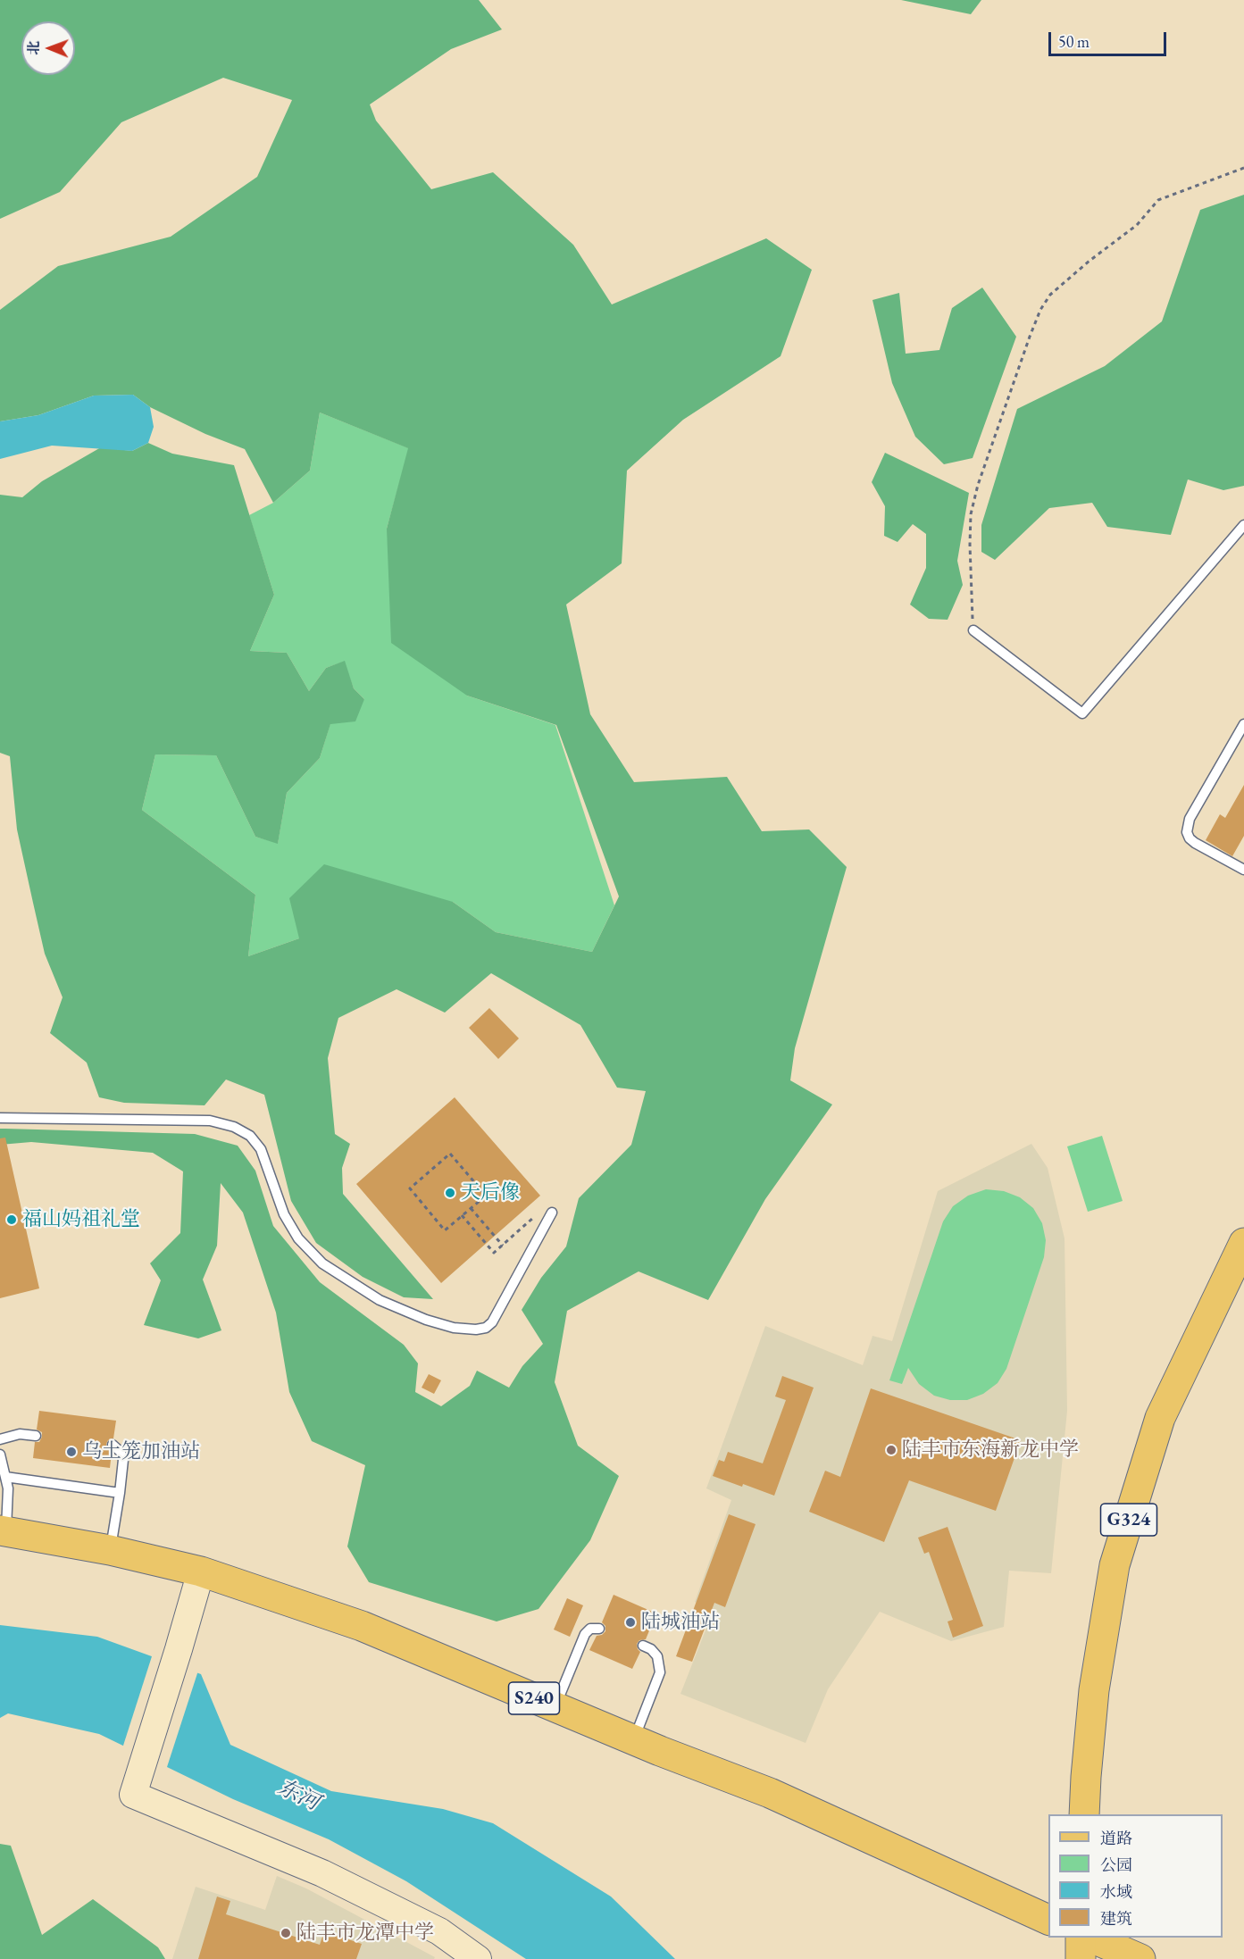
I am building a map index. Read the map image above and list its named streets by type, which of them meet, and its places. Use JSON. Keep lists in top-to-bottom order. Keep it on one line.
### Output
{"streets":{"main road":["G324","S240"]},"water":["东河"],"places":["天后像","福山妈祖礼堂","陆丰市东海新龙中学","乌土笼加油站","陆城油站","陆丰市龙潭中学"],"legend":["道路","公园","水域","建筑"],"scale_bar":"50 m","north":"left"}
